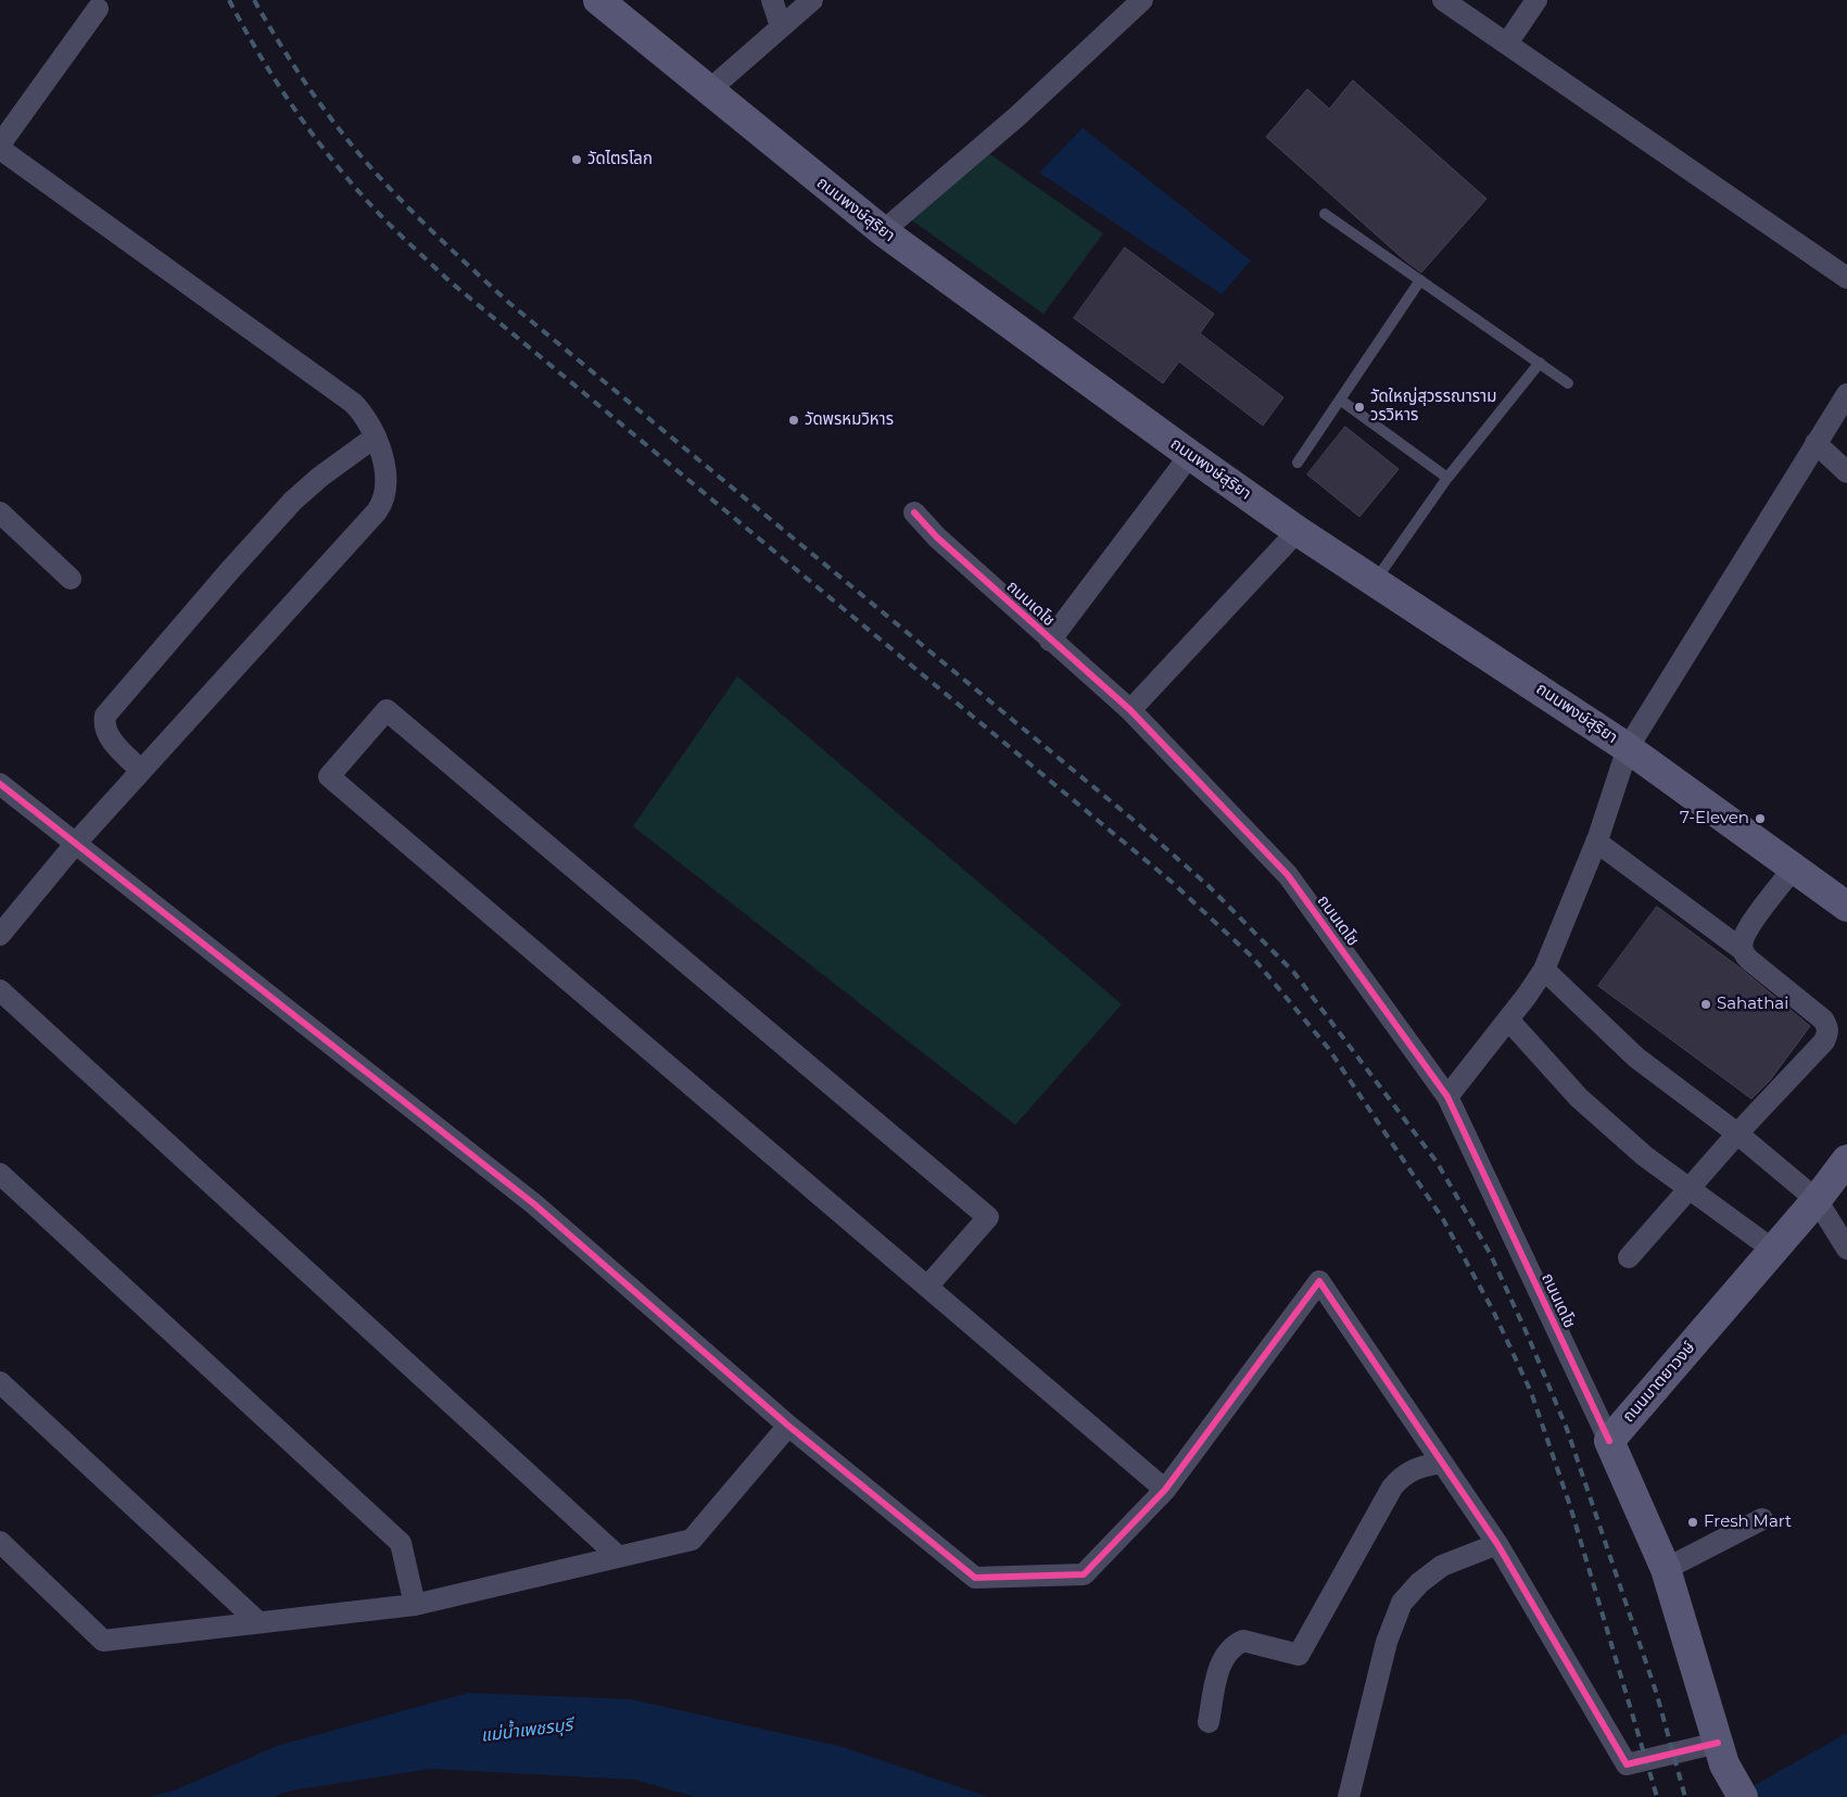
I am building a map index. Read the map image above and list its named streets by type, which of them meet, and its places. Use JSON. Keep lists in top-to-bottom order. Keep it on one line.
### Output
{"streets":{"main road":["ถนนพงษ์สุริยา","ถนนมาตยาวงษ์"],"street":["ถนนเดโช"]},"crossings":[["ถนนเดโช","ถนนมาตยาวงษ์"]],"water":["แม่น้ำเพชรบุรี"],"places":["วัดไตรโลก","วัดใหญ่สุวรรณาราม วรวิหาร","วัดพรหมวิหาร","7-Eleven","Sahathai","Fresh Mart"]}
